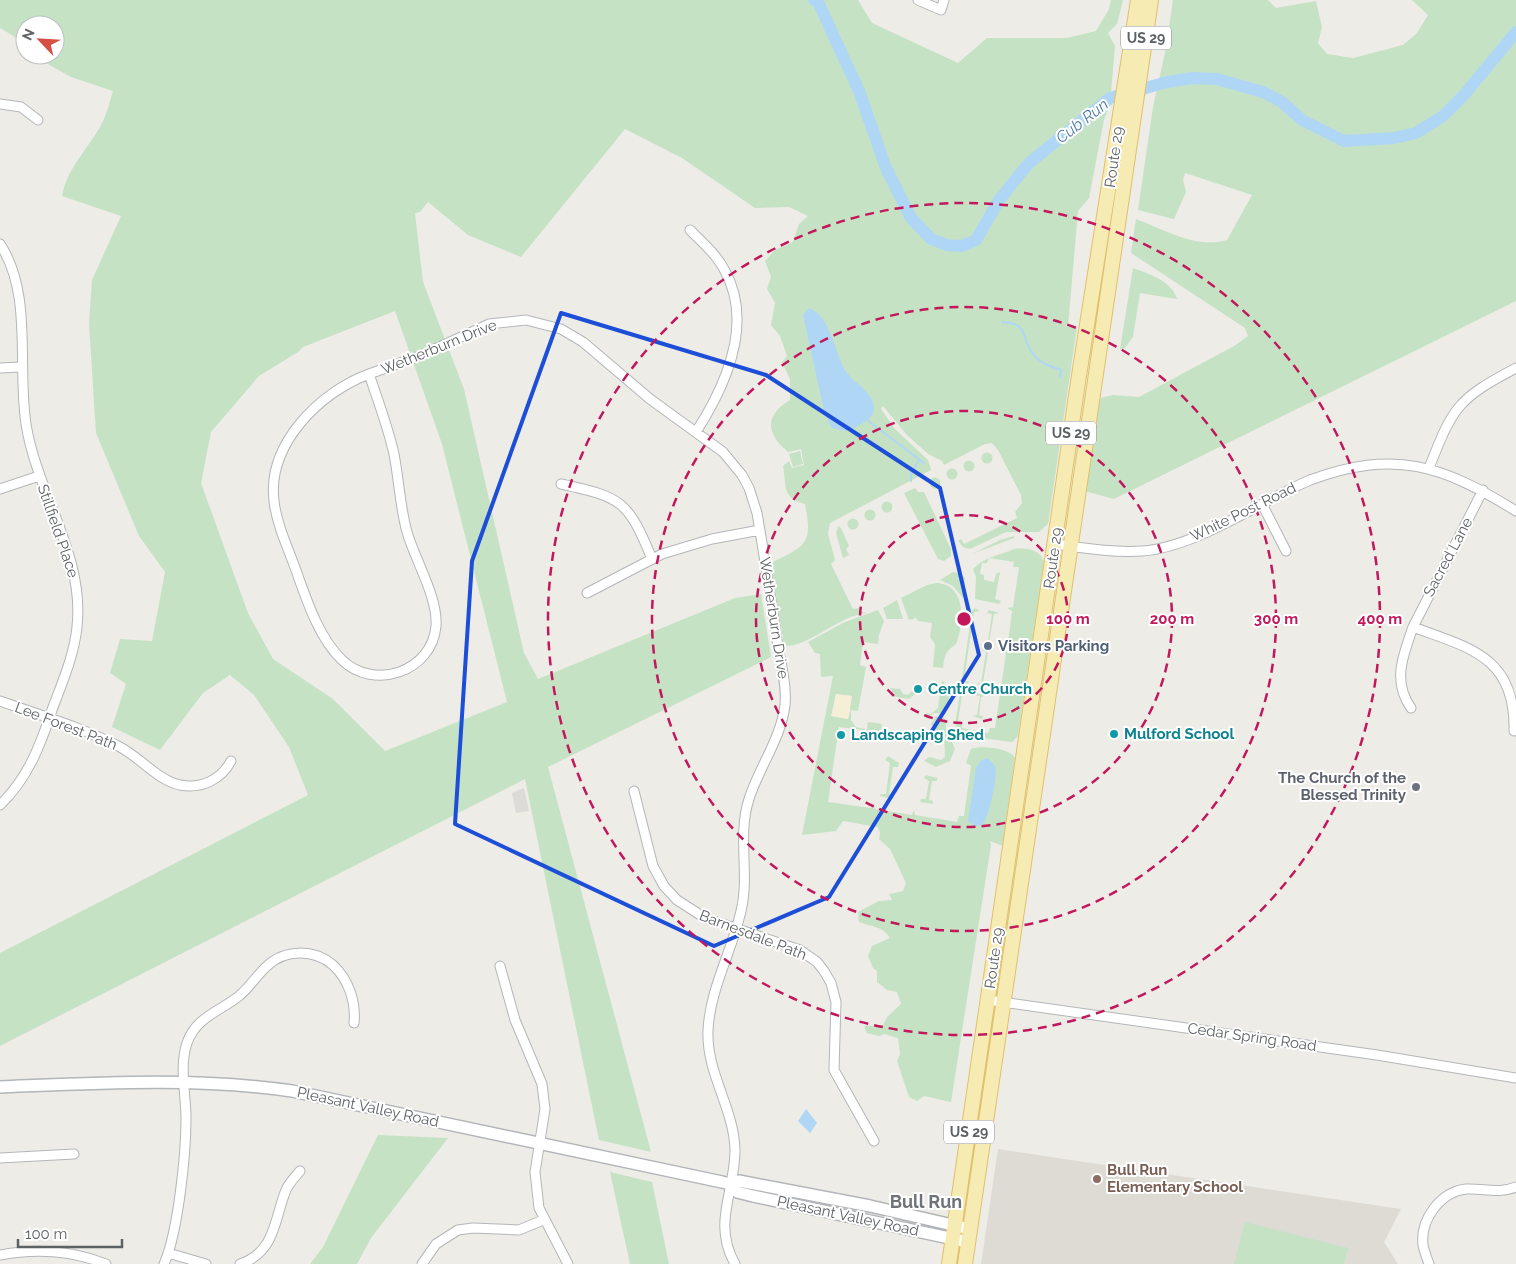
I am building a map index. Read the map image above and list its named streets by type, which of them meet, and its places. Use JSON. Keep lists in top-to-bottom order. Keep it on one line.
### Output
{"streets":{"main road":["US 29","Route 29","Pleasant Valley Road"],"street":["Wetherburn Drive","White Post Road","Stillfield Place","Sacred Lane","Lee Forest Path","Barnesdale Path","Cedar Spring Road"]},"crossings":[["Route 29","White Post Road"],["Route 29","Cedar Spring Road"],["Route 29","Pleasant Valley Road"],["Wetherburn Drive","Barnesdale Path"],["Wetherburn Drive","Pleasant Valley Road"],["White Post Road","Sacred Lane"],["Stillfield Place","Lee Forest Path"]],"districts":["Bull Run"],"water":["Cub Run"],"places":["Visitors Parking","Centre Church","Mulford School","Landscaping Shed","The Church of the Blessed Trinity","Bull Run Elementary School"],"scale_bar":"100 m","north":"top left","rings":["100 m","200 m","300 m","400 m"]}
